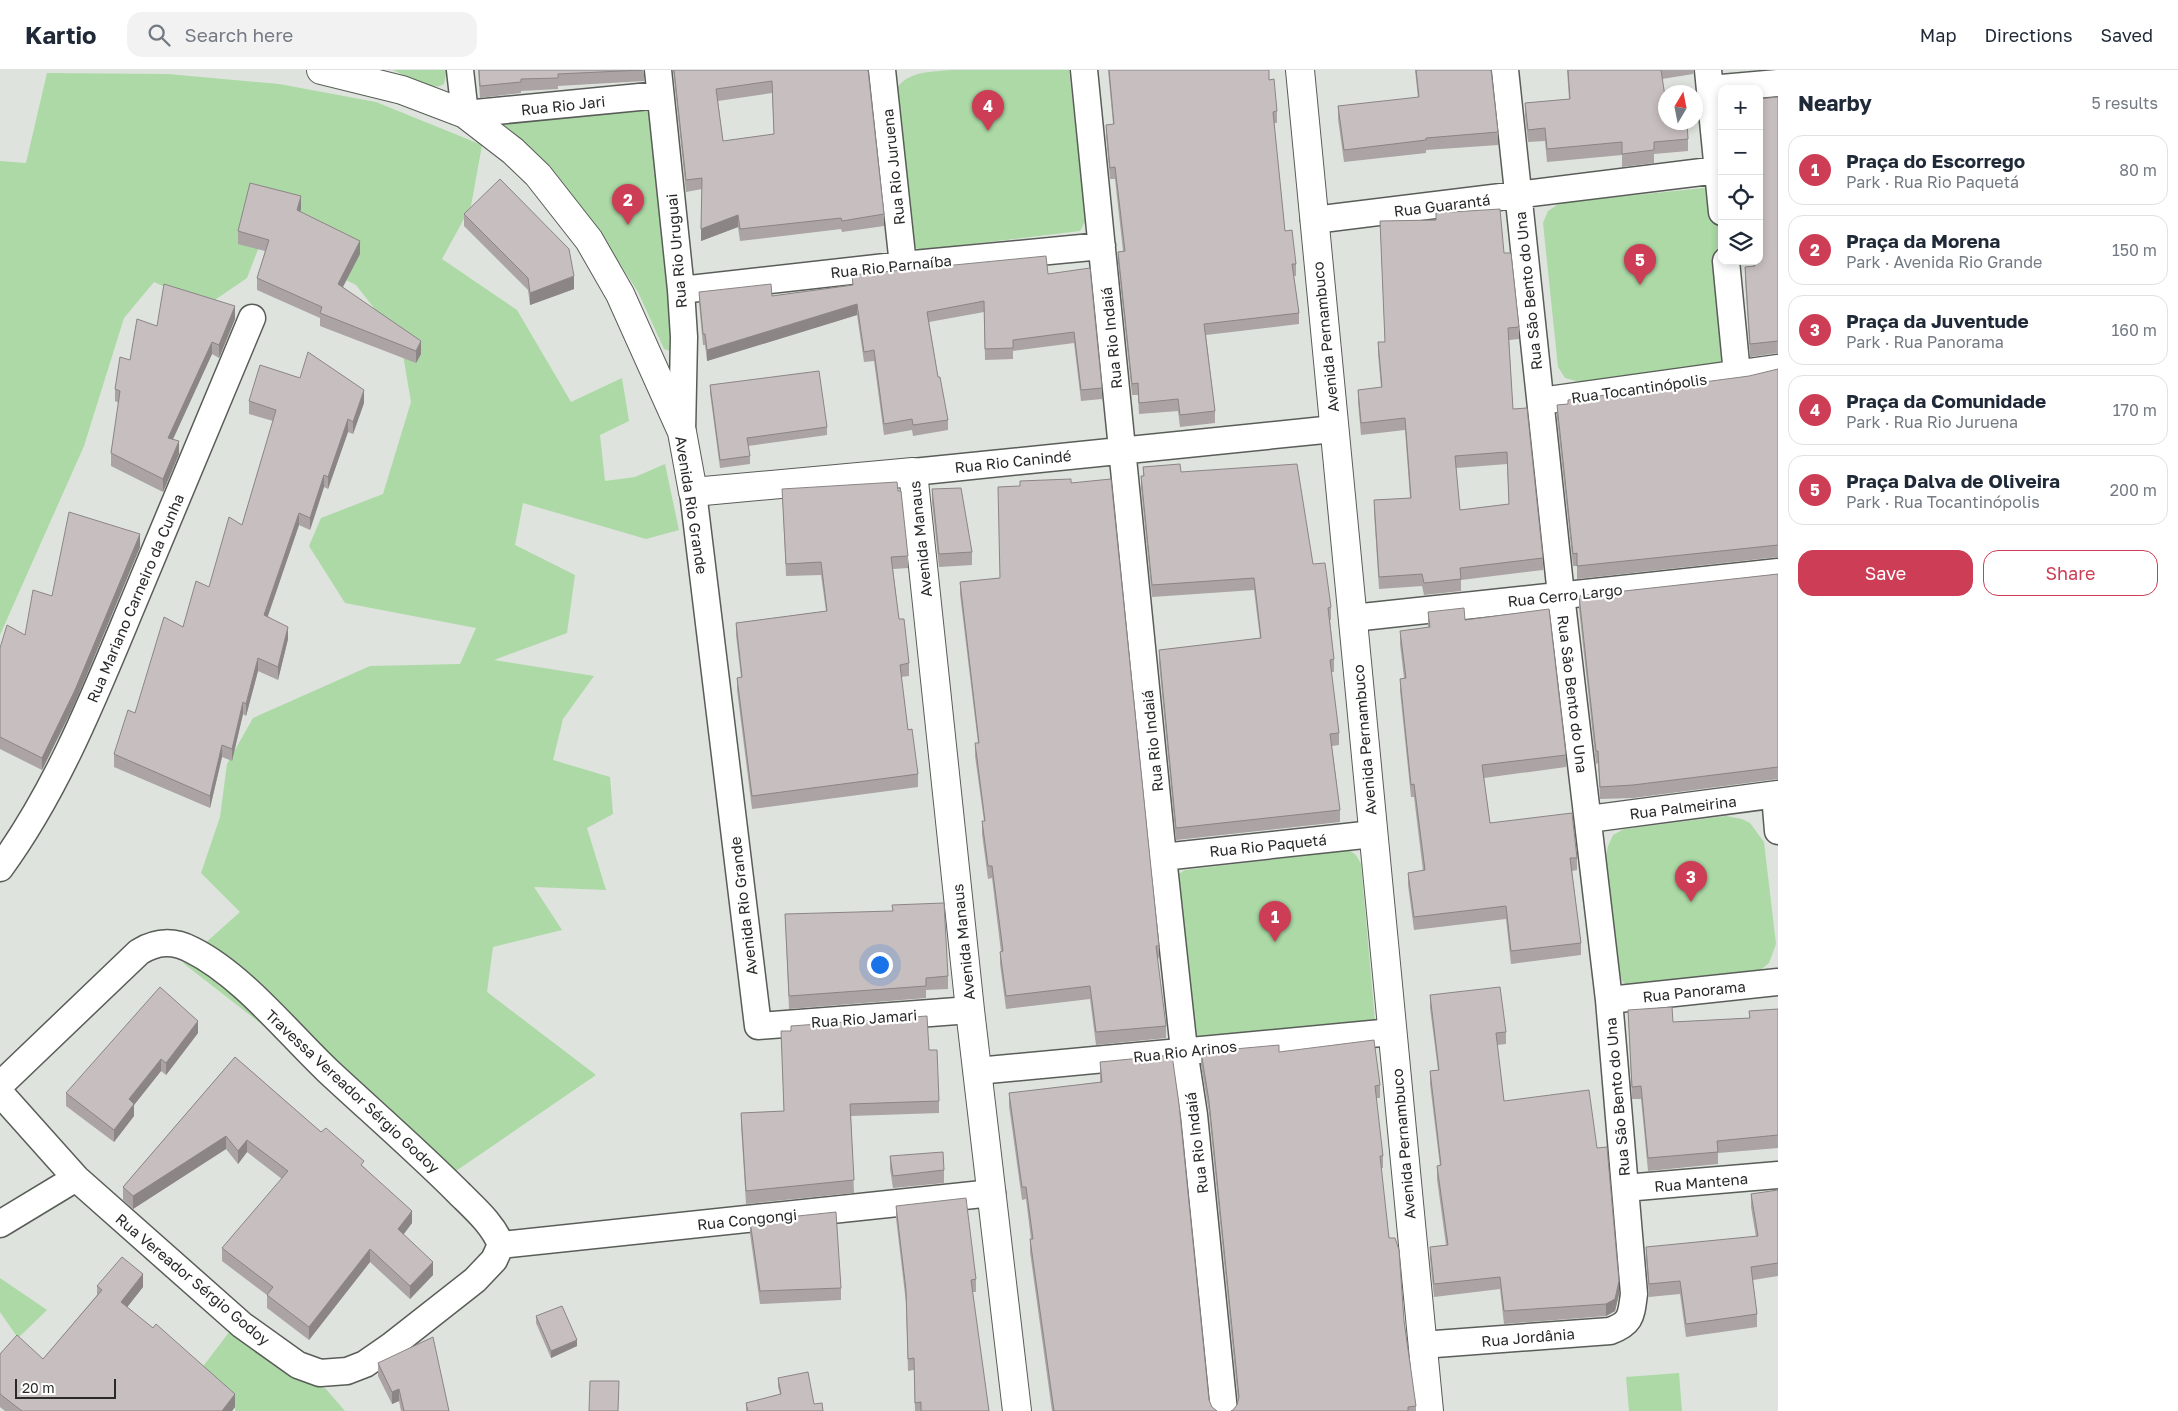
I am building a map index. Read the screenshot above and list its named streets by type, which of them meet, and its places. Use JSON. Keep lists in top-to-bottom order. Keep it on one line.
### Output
{"streets":{"main road":["Avenida Pernambuco","Rua Rio Canindé","Avenida Rio Grande","Avenida Manaus"],"street":["Rua Rio Jari","Rua Rio Juruena","Rua Guarantá","Rua Rio Uruguai","Rua Rio Parnaíba","Rua São Bento do Una","Rua Rio Indaiá","Rua Tocantinópolis","Rua Cerro Largo","Rua Mariano Carneiro da Cunha","Rua Palmeirina","Rua Rio Paquetá","Rua Panorama","Rua Rio Jamari","Rua Rio Arinos","Travessa Vereador Sérgio Godoy","Rua Mantena","Rua Congongi","Rua Vereador Sérgio Godoy","Rua Jordânia"]},"crossings":[["Rua Rio Jari","Rua Rio Uruguai"],["Rua Rio Jari","Avenida Rio Grande"],["Rua Rio Juruena","Rua Rio Parnaíba"],["Rua Guarantá","Rua São Bento do Una"],["Rua Guarantá","Avenida Pernambuco"],["Rua Rio Uruguai","Rua Rio Parnaíba"],["Rua Rio Uruguai","Avenida Rio Grande"],["Rua Rio Parnaíba","Rua Rio Indaiá"],["Rua São Bento do Una","Rua Tocantinópolis"],["Rua São Bento do Una","Rua Cerro Largo"],["Rua São Bento do Una","Rua Palmeirina"],["Rua São Bento do Una","Rua Panorama"],["Rua São Bento do Una","Rua Mantena"],["Rua São Bento do Una","Rua Jordânia"],["Avenida Pernambuco","Rua Rio Canindé"],["Avenida Pernambuco","Rua Cerro Largo"],["Avenida Pernambuco","Rua Rio Paquetá"],["Avenida Pernambuco","Rua Rio Arinos"],["Avenida Pernambuco","Rua Jordânia"],["Rua Rio Indaiá","Rua Rio Canindé"],["Rua Rio Indaiá","Rua Rio Paquetá"],["Rua Rio Indaiá","Rua Rio Arinos"],["Rua Rio Canindé","Avenida Rio Grande"],["Rua Rio Canindé","Avenida Manaus"],["Avenida Rio Grande","Rua Rio Jamari"],["Avenida Manaus","Rua Rio Jamari"],["Avenida Manaus","Rua Rio Arinos"],["Avenida Manaus","Rua Congongi"],["Travessa Vereador Sérgio Godoy","Rua Congongi"],["Travessa Vereador Sérgio Godoy","Rua Vereador Sérgio Godoy"],["Rua Congongi","Rua Vereador Sérgio Godoy"]],"scale_bar":"20 m","north":"top","page":{"header":"Kartio","search":"Search here","nav":["Map","Directions","Saved"],"heading":["Nearby","5 results"],"map_buttons":["+","−"],"pins":["4","2","5","3","1"],"list":[{"mark":"1","name":"Praça do Escorrego","note":"Park · Rua Rio Paquetá","value":"80 m"},{"mark":"2","name":"Praça da Morena","note":"Park · Avenida Rio Grande","value":"150 m"},{"mark":"3","name":"Praça da Juventude","note":"Park · Rua Panorama","value":"160 m"},{"mark":"4","name":"Praça da Comunidade","note":"Park · Rua Rio Juruena","value":"170 m"},{"mark":"5","name":"Praça Dalva de Oliveira","note":"Park · Rua Tocantinópolis","value":"200 m"}],"buttons":["Save","Share"],"scale":"20 m"}}
